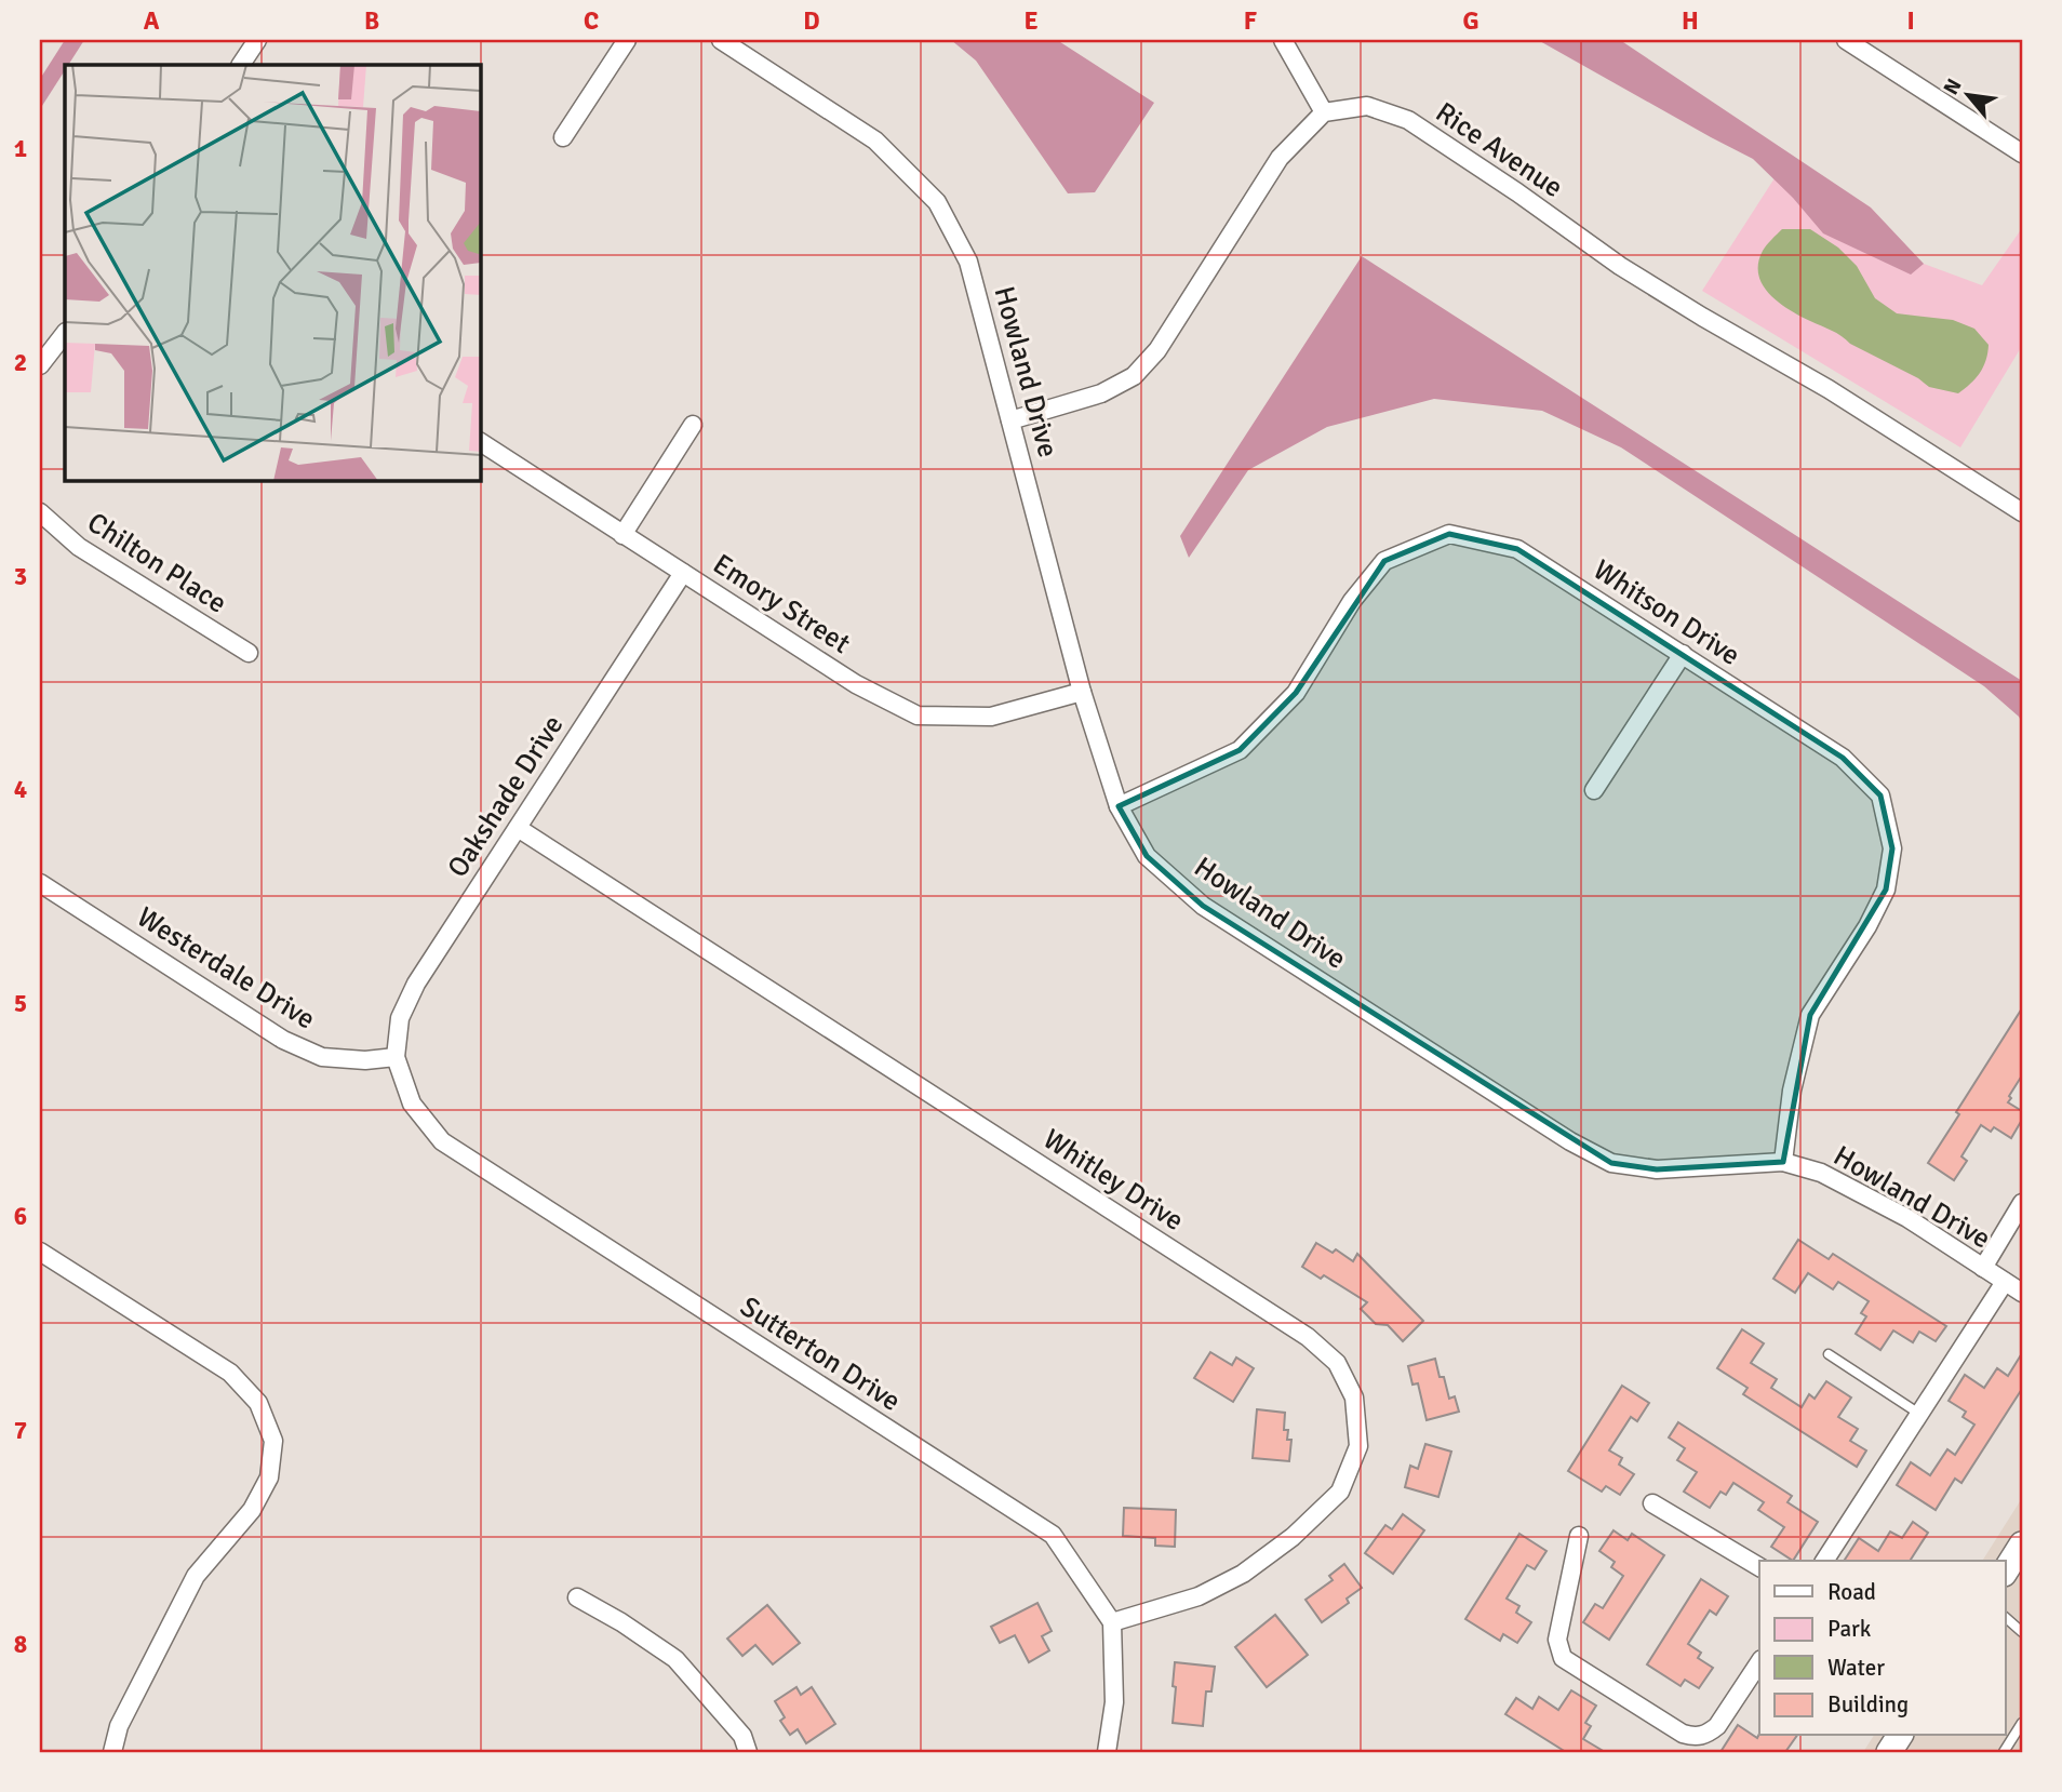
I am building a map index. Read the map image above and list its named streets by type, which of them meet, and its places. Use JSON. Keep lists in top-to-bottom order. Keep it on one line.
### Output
{"streets":{"street":["Rice Avenue","Howland Drive","Chilton Place","Emory Street","Whitson Drive","Oakshade Drive","Westerdale Drive","Whitley Drive","Sutterton Drive"]},"crossings":[["Howland Drive","Emory Street"],["Howland Drive","Whitson Drive"],["Emory Street","Oakshade Drive"],["Oakshade Drive","Westerdale Drive"],["Oakshade Drive","Whitley Drive"],["Oakshade Drive","Sutterton Drive"],["Westerdale Drive","Sutterton Drive"],["Whitley Drive","Sutterton Drive"]],"legend":["Road","Park","Water","Building"],"north":"top left","grid":{"columns":["A","B","C","D","E","F","G","H","I"],"rows":["1","2","3","4","5","6","7","8"]}}
